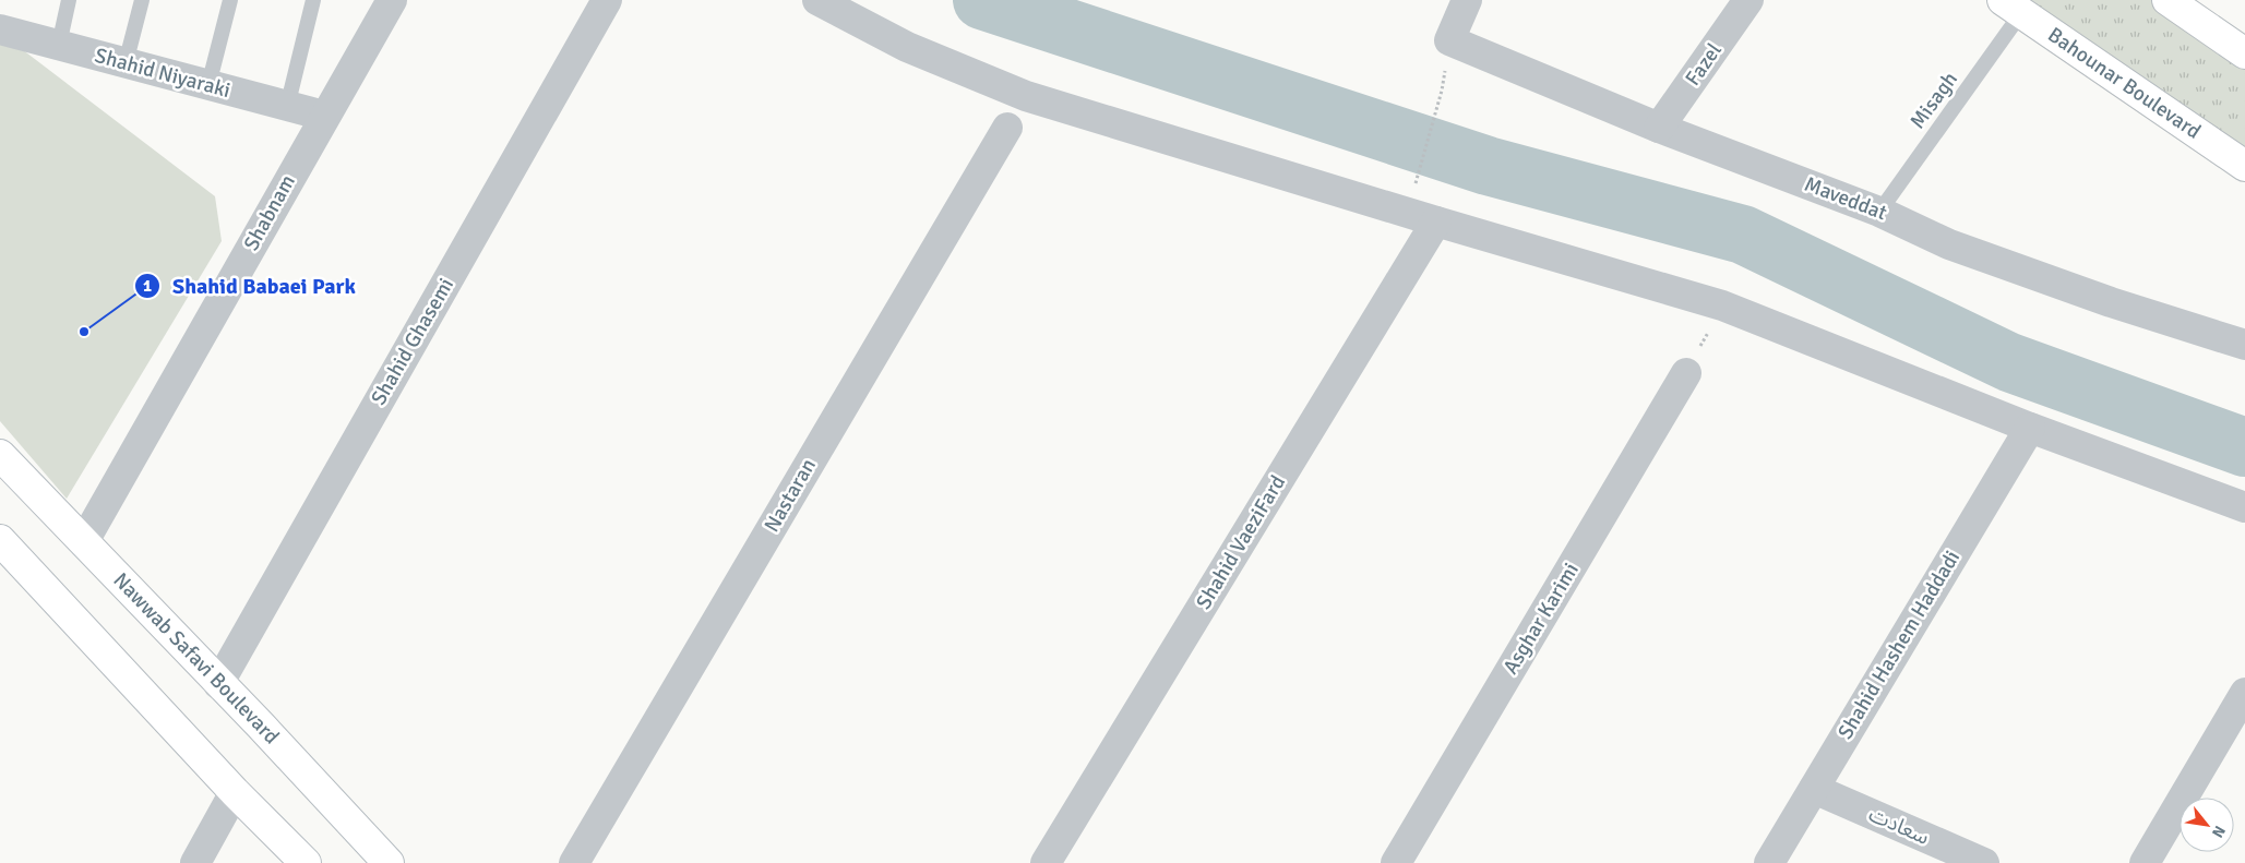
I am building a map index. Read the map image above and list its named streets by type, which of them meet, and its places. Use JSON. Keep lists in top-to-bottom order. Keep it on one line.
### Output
{"streets":{"main road":["Bahounar Boulevard","Nawwab Safavi Boulevard"],"street":["Fazel","Shahid Niyaraki","Maveddat","Shabnam","Shahid Ghasemi","Nastaran","Shahid VaeziFard","Asghar Karimi","Shahid Hashem Haddadi","سعادت"],"lane":["Misagh"]},"crossings":[["Fazel","Maveddat"],["Shahid Niyaraki","Shabnam"],["Bahounar Boulevard","Misagh"],["Misagh","Maveddat"],["Shabnam","Nawwab Safavi Boulevard"],["Shahid Ghasemi","Nawwab Safavi Boulevard"],["Shahid Hashem Haddadi","سعادت"]],"places":["Shahid Babaei Park"],"north":"bottom right"}
